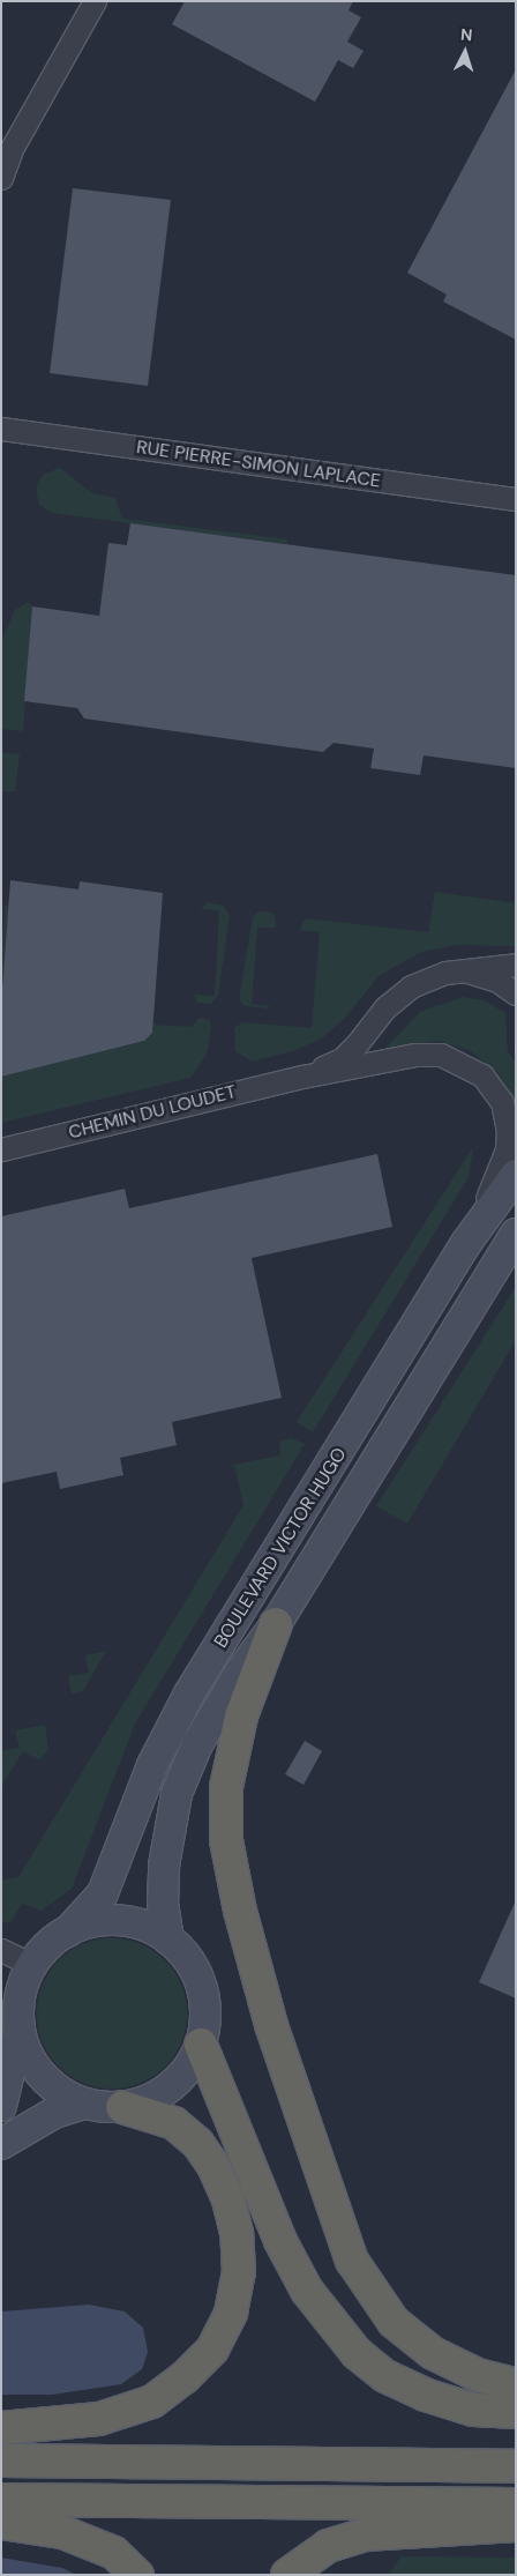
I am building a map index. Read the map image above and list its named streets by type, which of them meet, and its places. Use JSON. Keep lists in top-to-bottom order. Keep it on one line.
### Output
{"streets":{"main road":["BOULEVARD VICTOR HUGO"],"street":["RUE PIERRE-SIMON LAPLACE","CHEMIN DU LOUDET"]},"crossings":[["CHEMIN DU LOUDET","BOULEVARD VICTOR HUGO"]],"north":"top"}
